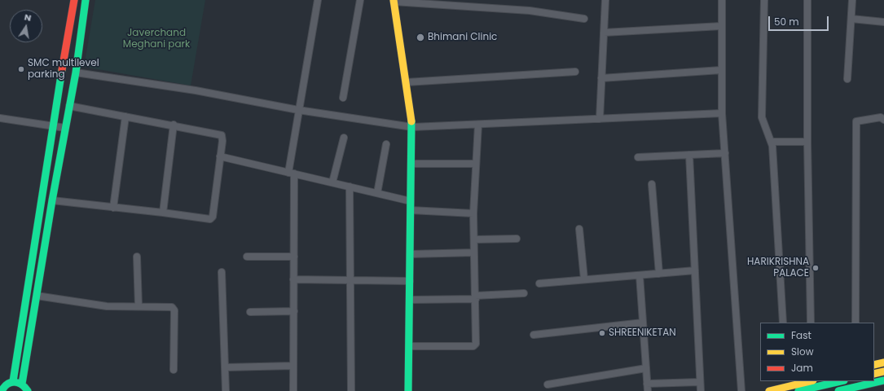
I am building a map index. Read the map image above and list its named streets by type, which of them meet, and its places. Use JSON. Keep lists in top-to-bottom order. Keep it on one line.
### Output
{"parks":["Javerchand Meghani park"],"places":["Bhimani Clinic","SMC multilevel parking","HARIKRISHNA PALACE","SHREENIKETAN"],"legend":["Fast","Slow","Jam"],"scale_bar":"50 m","north":"top"}
